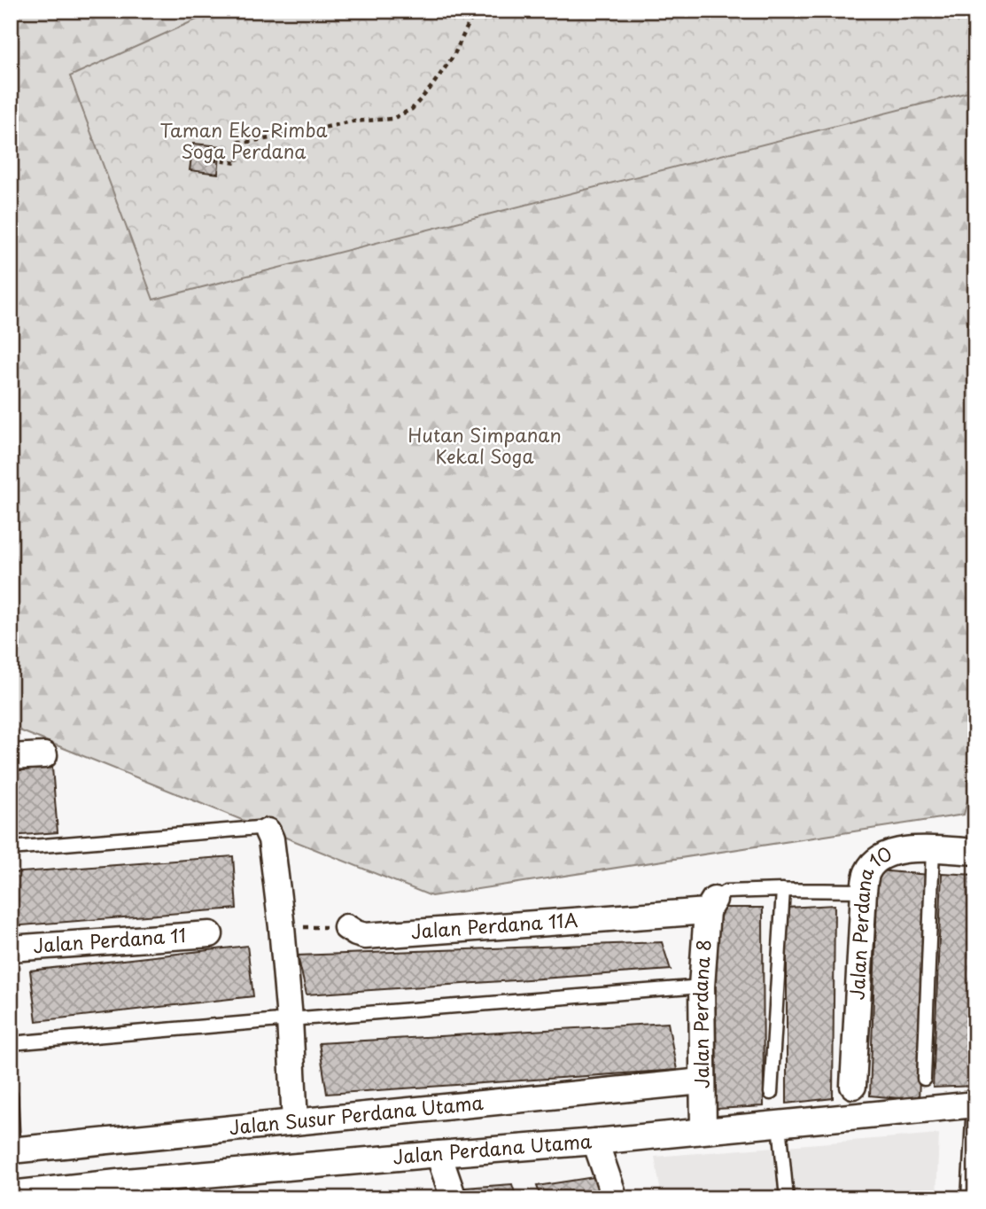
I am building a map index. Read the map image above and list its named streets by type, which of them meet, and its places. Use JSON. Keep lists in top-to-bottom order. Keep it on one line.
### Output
{"streets":{"street":["Jalan Perdana 11A","Jalan Perdana 10","Jalan Perdana 11","Jalan Perdana 8","Jalan Susur Perdana Utama","Jalan Perdana Utama"]},"crossings":[["Jalan Perdana 11A","Jalan Perdana 8"],["Jalan Perdana 8","Jalan Susur Perdana Utama"],["Jalan Perdana 8","Jalan Perdana Utama"]],"parks":["Taman Eko-Rimba Soga Perdana","Hutan Simpanan Kekal Soga"]}
